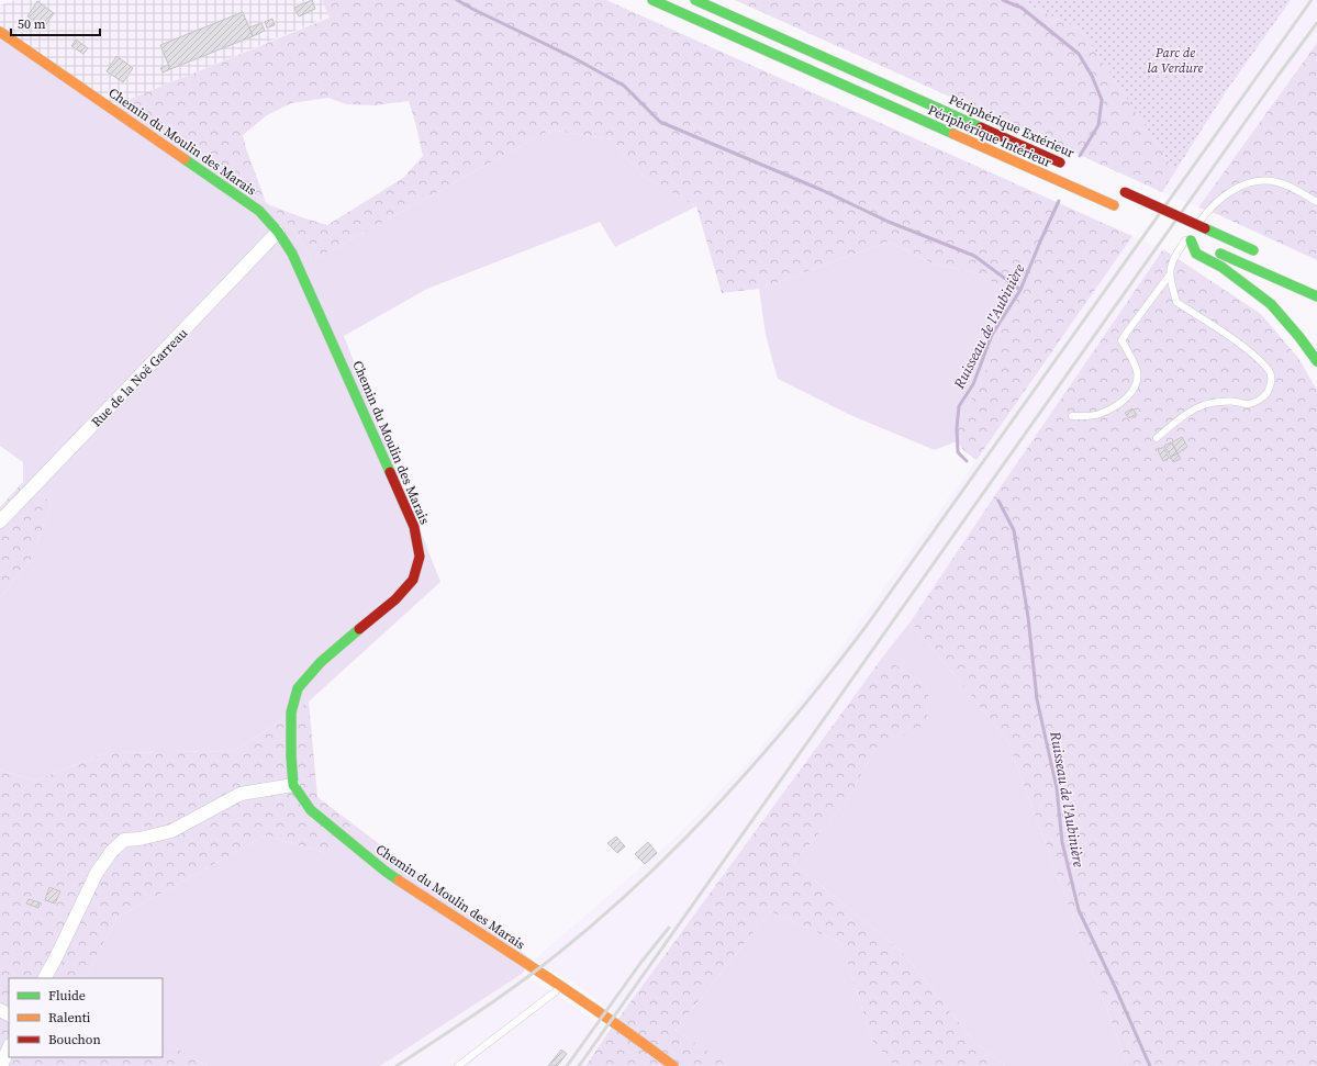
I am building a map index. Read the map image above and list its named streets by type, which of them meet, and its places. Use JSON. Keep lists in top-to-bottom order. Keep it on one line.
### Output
{"streets":{"main road":["Périphérique Extérieur","Périphérique Intérieur","Chemin du Moulin des Marais"],"street":["Rue de la Noë Garreau"]},"crossings":[["Chemin du Moulin des Marais","Rue de la Noë Garreau"]],"water":["Ruisseau de l'Aubinière"],"parks":["Parc de la Verdure"],"legend":["Fluide","Ralenti","Bouchon"],"scale_bar":"50 m"}
